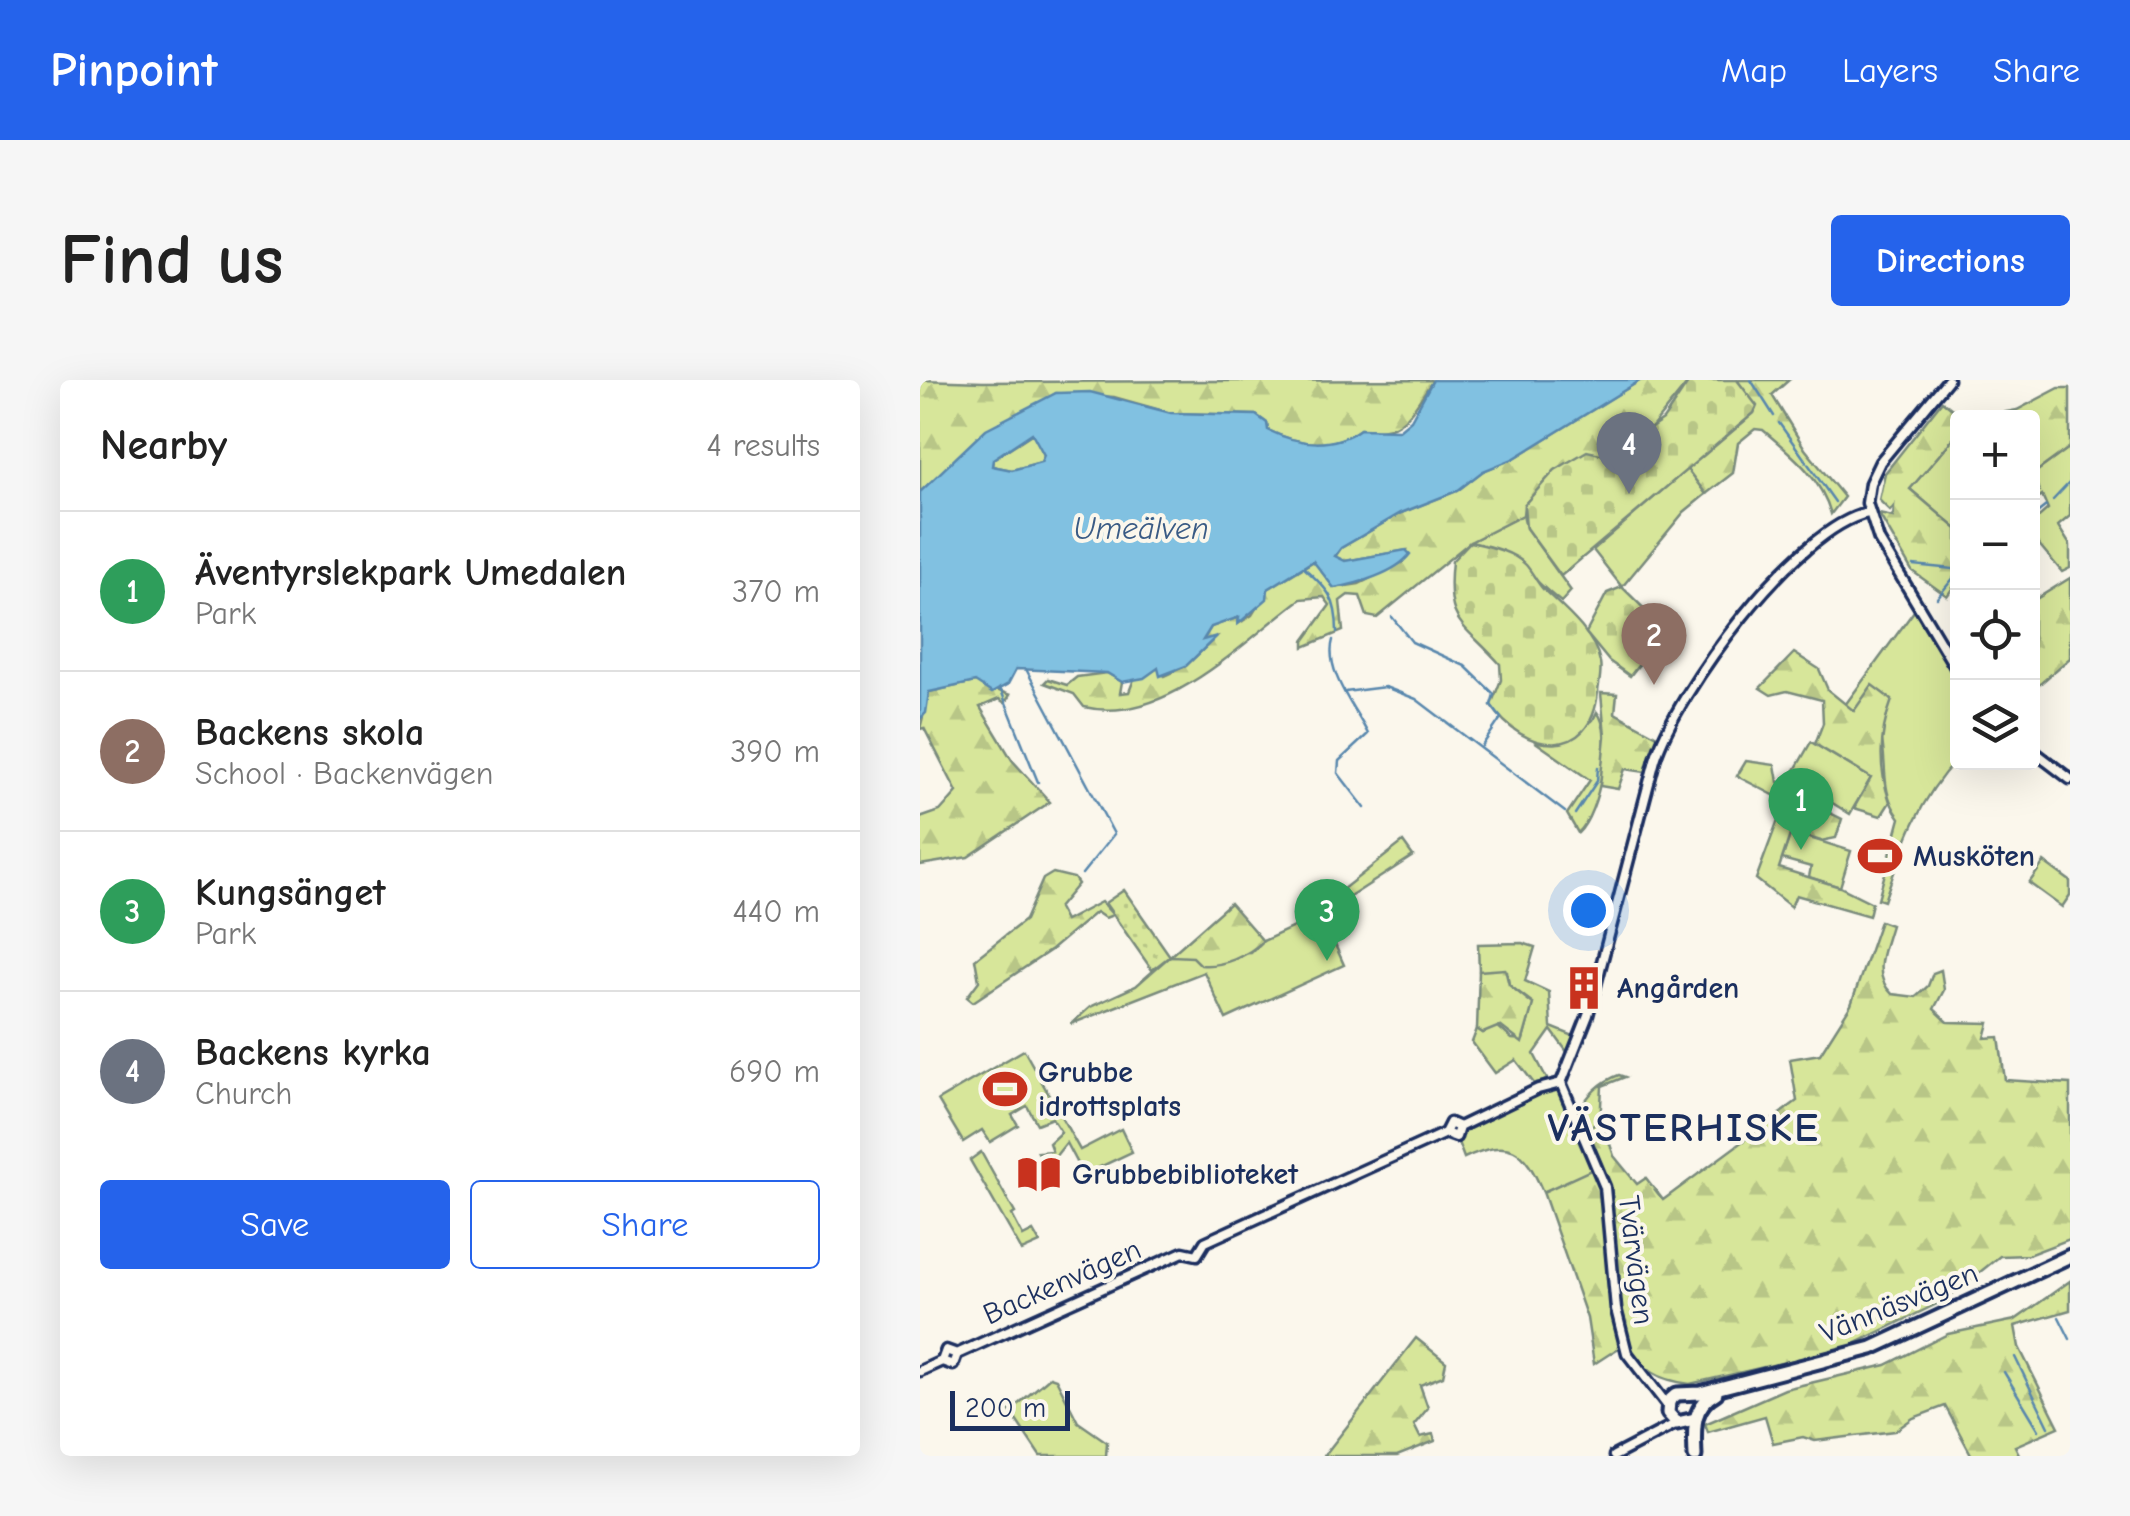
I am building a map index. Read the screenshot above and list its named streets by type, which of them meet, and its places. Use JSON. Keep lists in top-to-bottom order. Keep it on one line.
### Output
{"streets":{"highway":["Vännäsvägen"],"street":["Tvärvägen","Backenvägen"]},"crossings":[["Tvärvägen","Backenvägen"]],"districts":["VÄSTERHISKE"],"water":["Umeälven"],"places":{"sports":["Musköten","Grubbe idrottsplats"],"building":["Angården"],"library":["Grubbebiblioteket"]},"scale_bar":"200 m","page":{"header":"Pinpoint","nav":["Map","Layers","Share"],"buttons":["Directions",["Save","Share"]],"title":"Find us","heading":["Nearby","4 results"],"map_buttons":["+","−"],"pins":["4","2","1","3"],"list":[{"mark":"1","name":"Äventyrslekpark Umedalen","note":"Park","value":"370 m"},{"mark":"2","name":"Backens skola","note":"School · Backenvägen","value":"390 m"},{"mark":"3","name":"Kungsänget","note":"Park","value":"440 m"},{"mark":"4","name":"Backens kyrka","note":"Church","value":"690 m"}],"scale":"200 m"}}
